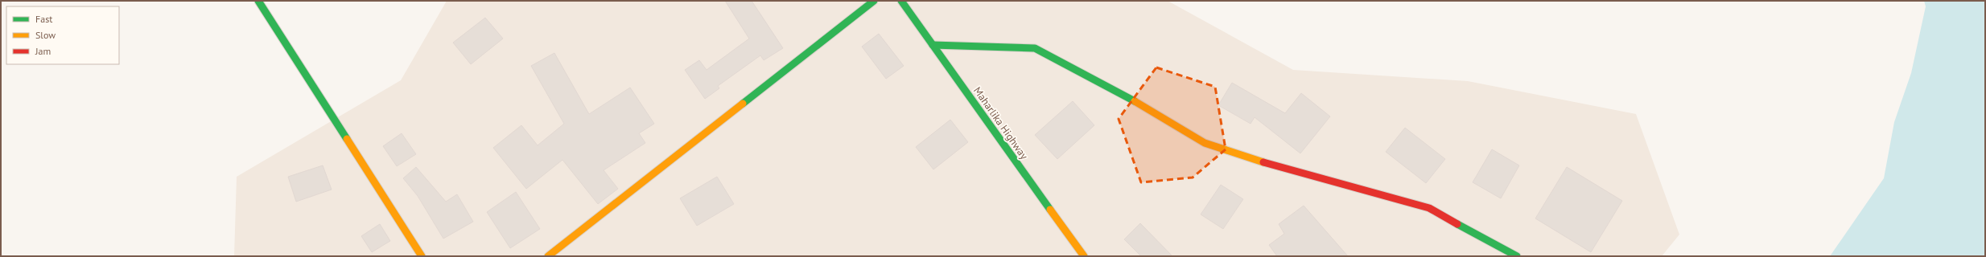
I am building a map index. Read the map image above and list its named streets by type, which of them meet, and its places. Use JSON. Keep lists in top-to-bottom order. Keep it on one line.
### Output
{"streets":{"main road":["Maharlika Highway"]},"legend":["Fast","Slow","Jam"]}
